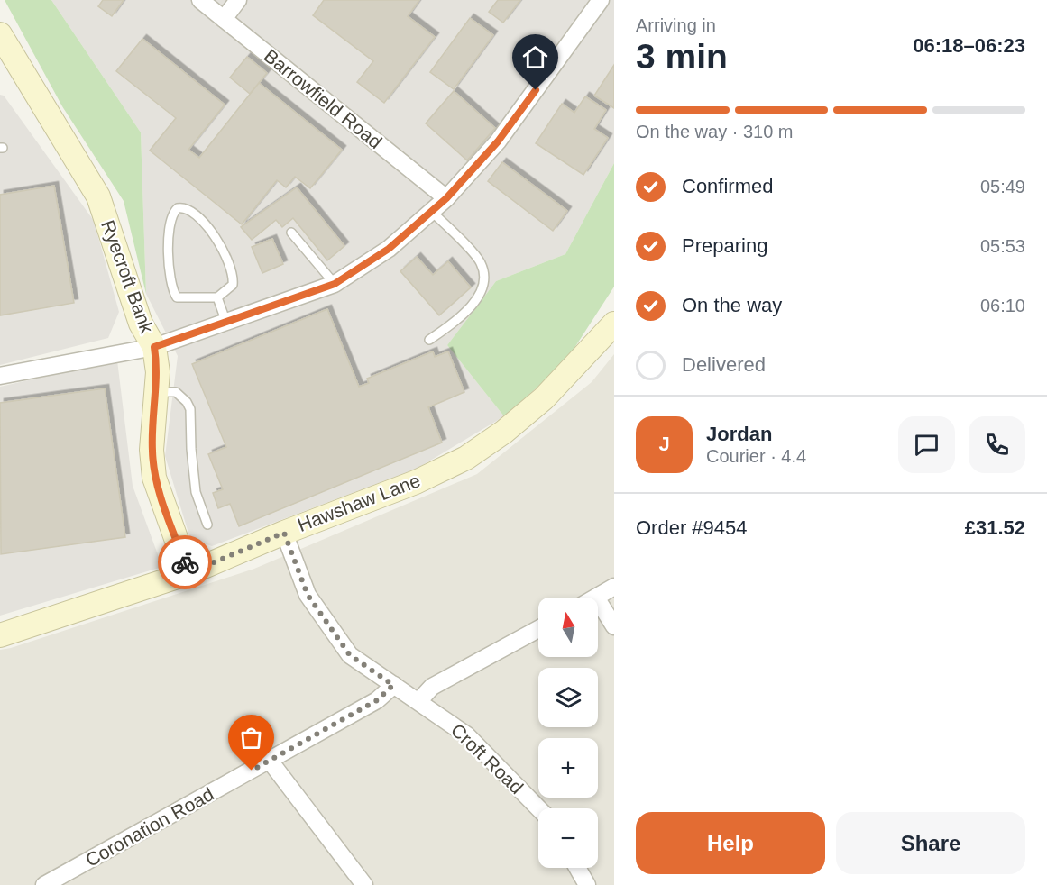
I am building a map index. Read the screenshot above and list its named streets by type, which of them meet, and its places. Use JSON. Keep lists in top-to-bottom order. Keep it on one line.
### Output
{"streets":{"main road":["Ryecroft Bank","Hawshaw Lane"],"street":["Barrowfield Road","Croft Road","Coronation Road"]},"crossings":[["Ryecroft Bank","Hawshaw Lane"],["Hawshaw Lane","Croft Road"],["Croft Road","Coronation Road"]],"north":"top","page":{"heading":["3 min","Arriving in","06:18–06:23"],"panel":["Jordan","Courier · 4.4","Order #9454","£31.52"],"bar":"On the way · 310 m","list":[["Confirmed","05:49"],["Preparing","05:53"],["On the way","06:10"],"Delivered"],"round":"J","map_buttons":["+","−"],"buttons":["Help","Share"]}}
